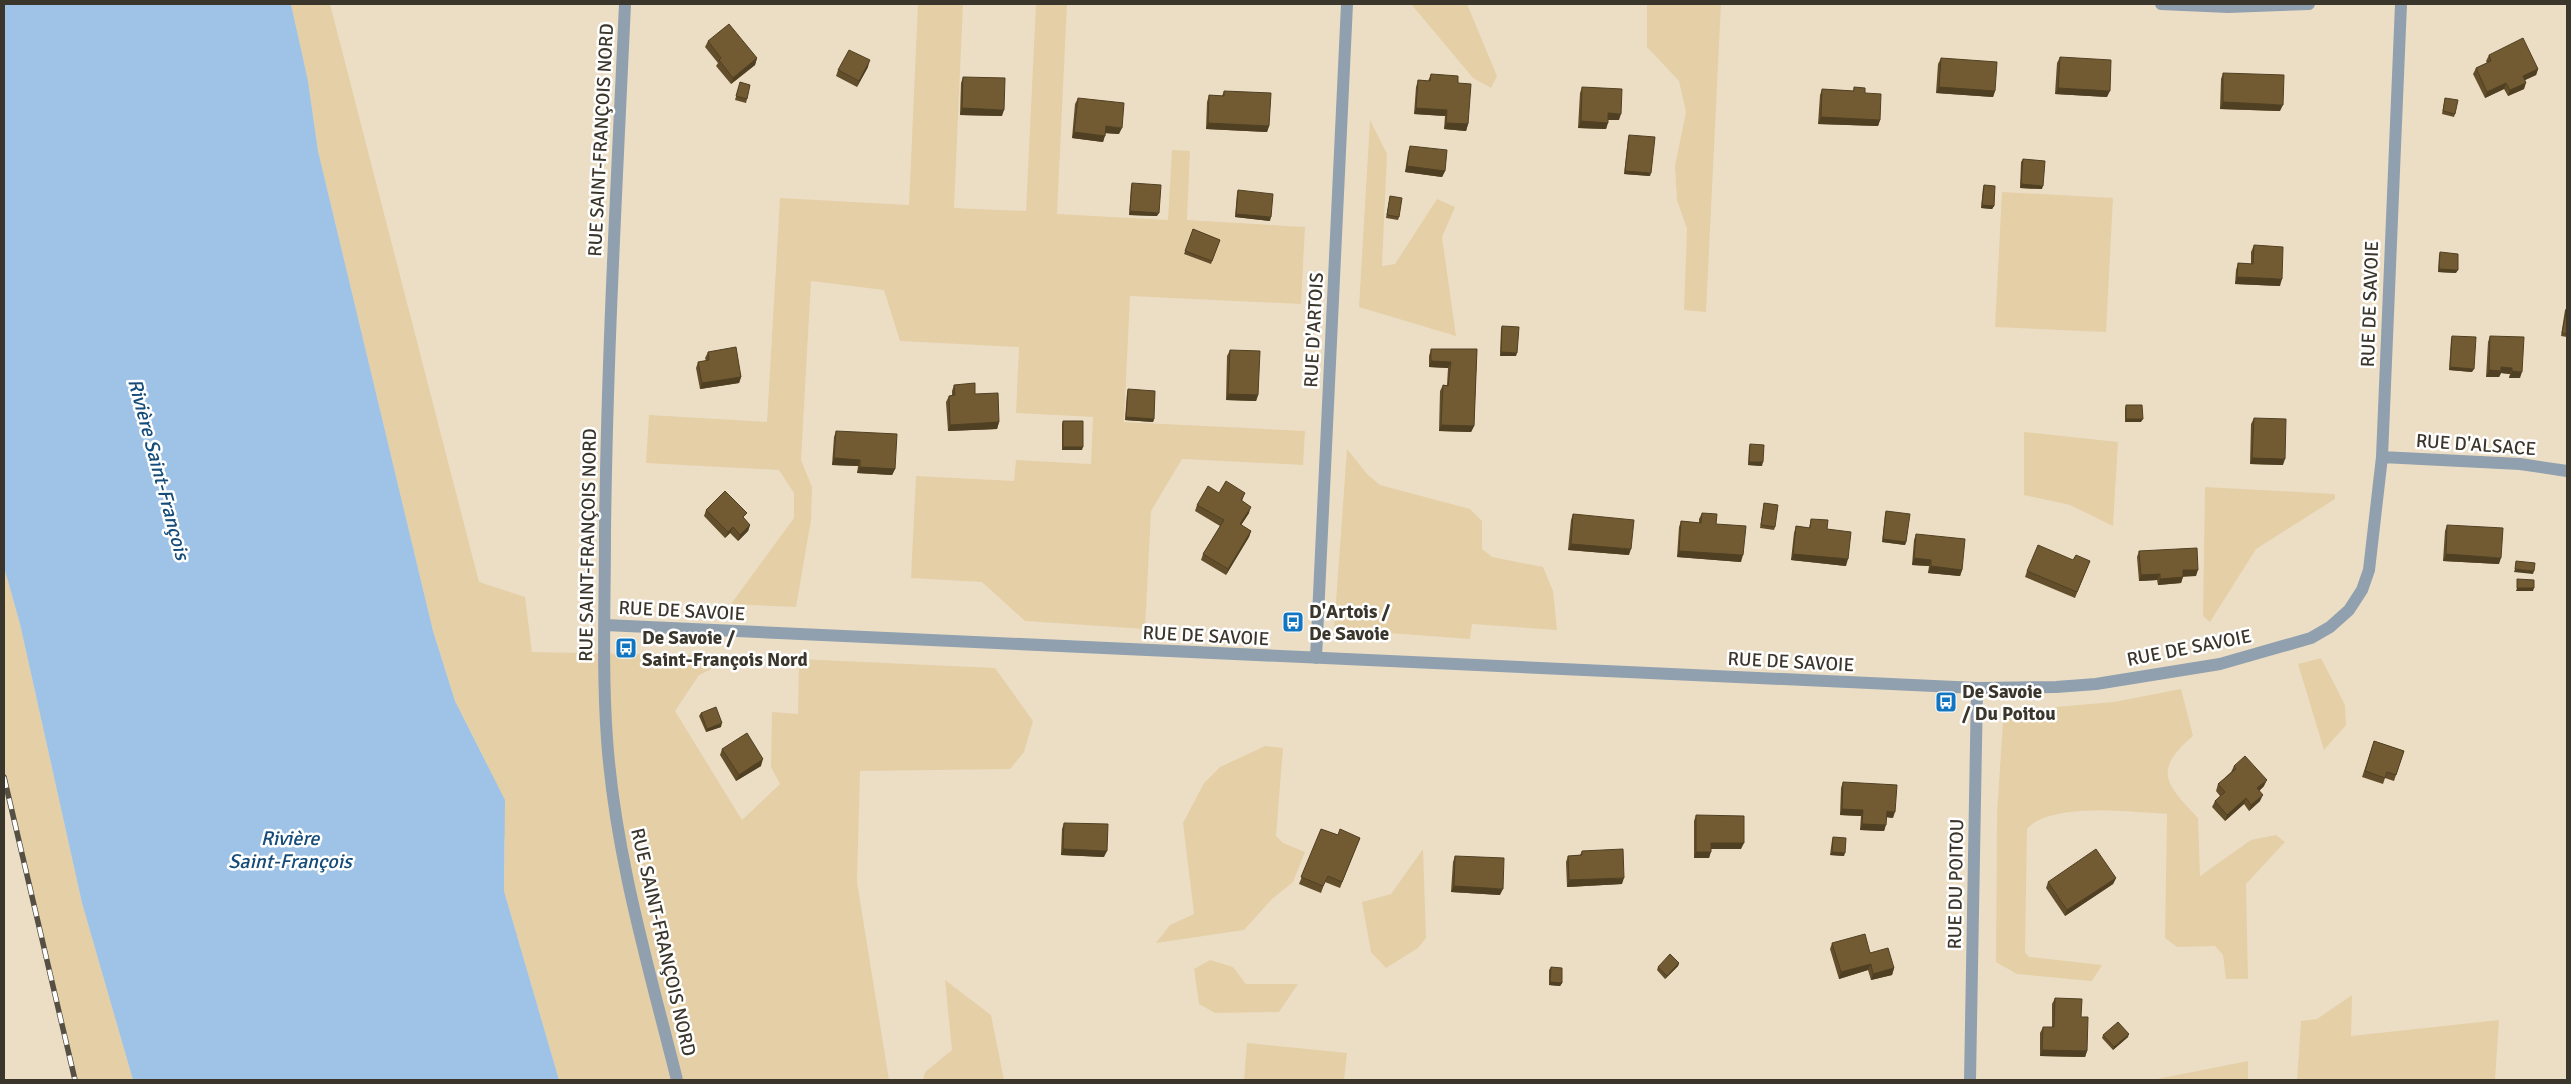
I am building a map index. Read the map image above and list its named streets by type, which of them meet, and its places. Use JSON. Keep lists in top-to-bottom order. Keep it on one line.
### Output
{"streets":{"street":["RUE SAINT-FRANÇOIS NORD","RUE DE SAVOIE","RUE D'ARTOIS","RUE D'ALSACE","RUE DU POITOU"]},"crossings":[["RUE SAINT-FRANÇOIS NORD","RUE DE SAVOIE"],["RUE DE SAVOIE","RUE D'ARTOIS"],["RUE DE SAVOIE","RUE D'ALSACE"],["RUE DE SAVOIE","RUE DU POITOU"]],"water":["Rivière Saint-François"],"places":{"bus stop":["D'Artois / De Savoie","De Savoie / Saint-François Nord","De Savoie / Du Poitou"]}}
